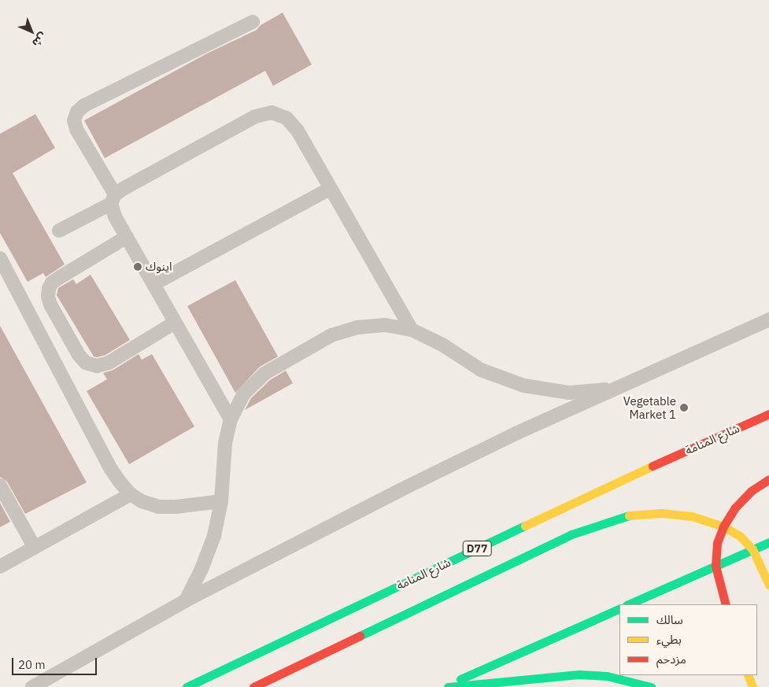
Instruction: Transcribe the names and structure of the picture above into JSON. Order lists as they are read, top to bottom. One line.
{"streets":{"main road":["شارع المنامة","D77"]},"places":["اينوك","Vegetable Market 1"],"legend":["سالك","بطيء","مزدحم"],"scale_bar":"20 m","north":"bottom right"}
